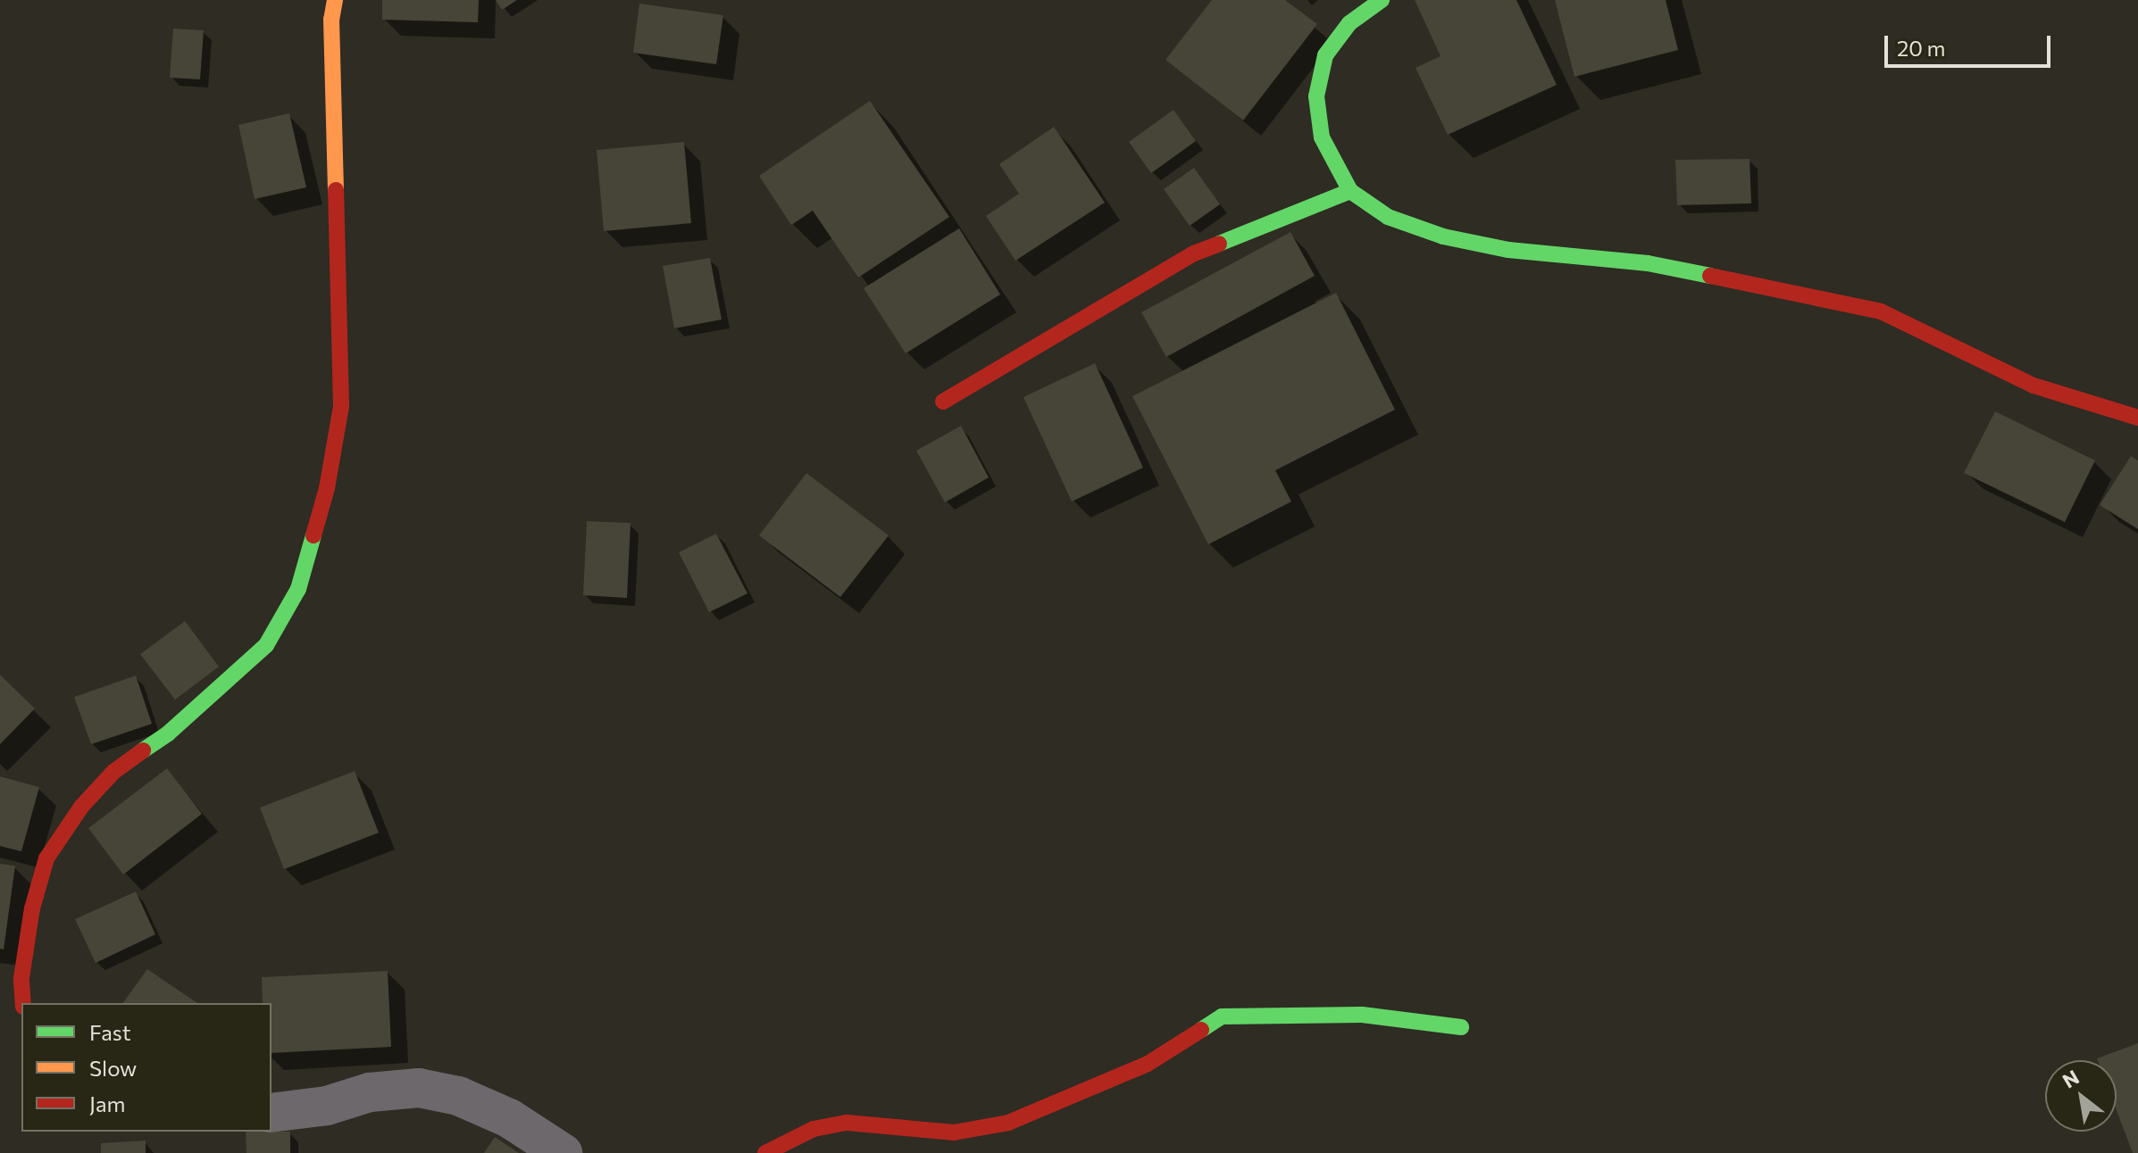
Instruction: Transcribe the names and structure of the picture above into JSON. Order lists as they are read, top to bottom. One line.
{"legend":["Fast","Slow","Jam"],"scale_bar":"20 m","north":"top left"}
